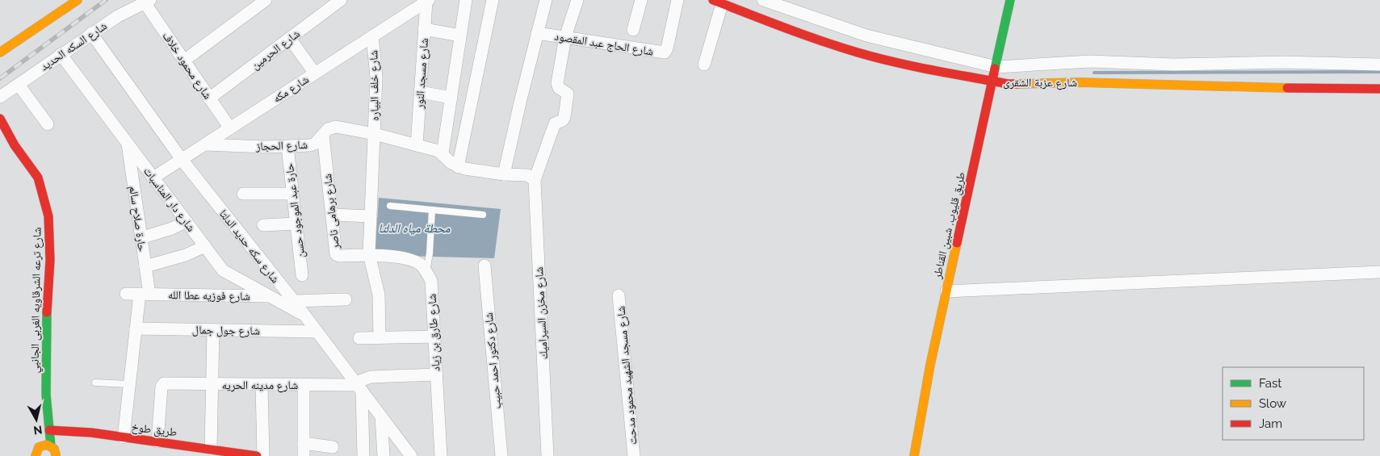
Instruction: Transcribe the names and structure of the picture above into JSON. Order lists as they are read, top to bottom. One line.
{"streets":{"street":["شارع الحاج عبد المقصود","شارع السكه الحديد","شارع الحرمين","شارع محمود خلاف","شارع مسجد النور","شارع عزبة الشقرى","شارع خلف البياره","شارع مكه","شارع الحجاز","شارع دار المناسبات","حارة عبد الموجود حسن","شارع برهامى ناصر","حارة صلاح سالم","طريق قليوب, شبين القناطر","شارع سكه حديد الدلتا","شارع فوزيه عطا الله","شارع ترعه الشرقاويه الغربى الجانبي","شارع مخزن السيراميك","شارع جول جمال","شارع طارق بن زياد","شارع دكتور احمد حبيب","شارع مسجد الشهيد محمود مدحت","شارع مدينه الحريه","طريق طوخ"]},"crossings":[["شارع السكه الحديد","شارع محمود خلاف"],["شارع السكه الحديد","شارع دار المناسبات"],["شارع السكه الحديد","شارع سكه حديد الدلتا"],["شارع الحرمين","شارع محمود خلاف"],["شارع محمود خلاف","شارع مكه"],["شارع مسجد النور","شارع مكه"],["شارع مسجد النور","شارع الحجاز"],["شارع عزبة الشقرى","طريق قليوب, شبين القناطر"],["شارع خلف البياره","شارع مكه"],["شارع خلف البياره","شارع الحجاز"],["شارع خلف البياره","شارع برهامى ناصر"],["شارع مكه","شارع الحجاز"],["شارع مكه","شارع دار المناسبات"],["شارع مكه","شارع سكه حديد الدلتا"],["شارع الحجاز","حارة عبد الموجود حسن"],["شارع الحجاز","شارع برهامى ناصر"],["شارع دار المناسبات","حارة صلاح سالم"],["شارع دار المناسبات","شارع سكه حديد الدلتا"],["شارع دار المناسبات","شارع فوزيه عطا الله"],["حارة صلاح سالم","شارع فوزيه عطا الله"],["حارة صلاح سالم","شارع جول جمال"],["حارة صلاح سالم","طريق طوخ"],["شارع سكه حديد الدلتا","شارع جول جمال"],["شارع سكه حديد الدلتا","شارع مدينه الحريه"],["شارع ترعه الشرقاويه الغربى الجانبي","طريق طوخ"],["شارع طارق بن زياد","شارع مدينه الحريه"],["شارع مدينه الحريه","طريق طوخ"]],"water":["محطة مياه الدلتا"],"legend":["Fast","Slow","Jam"],"north":"bottom"}
